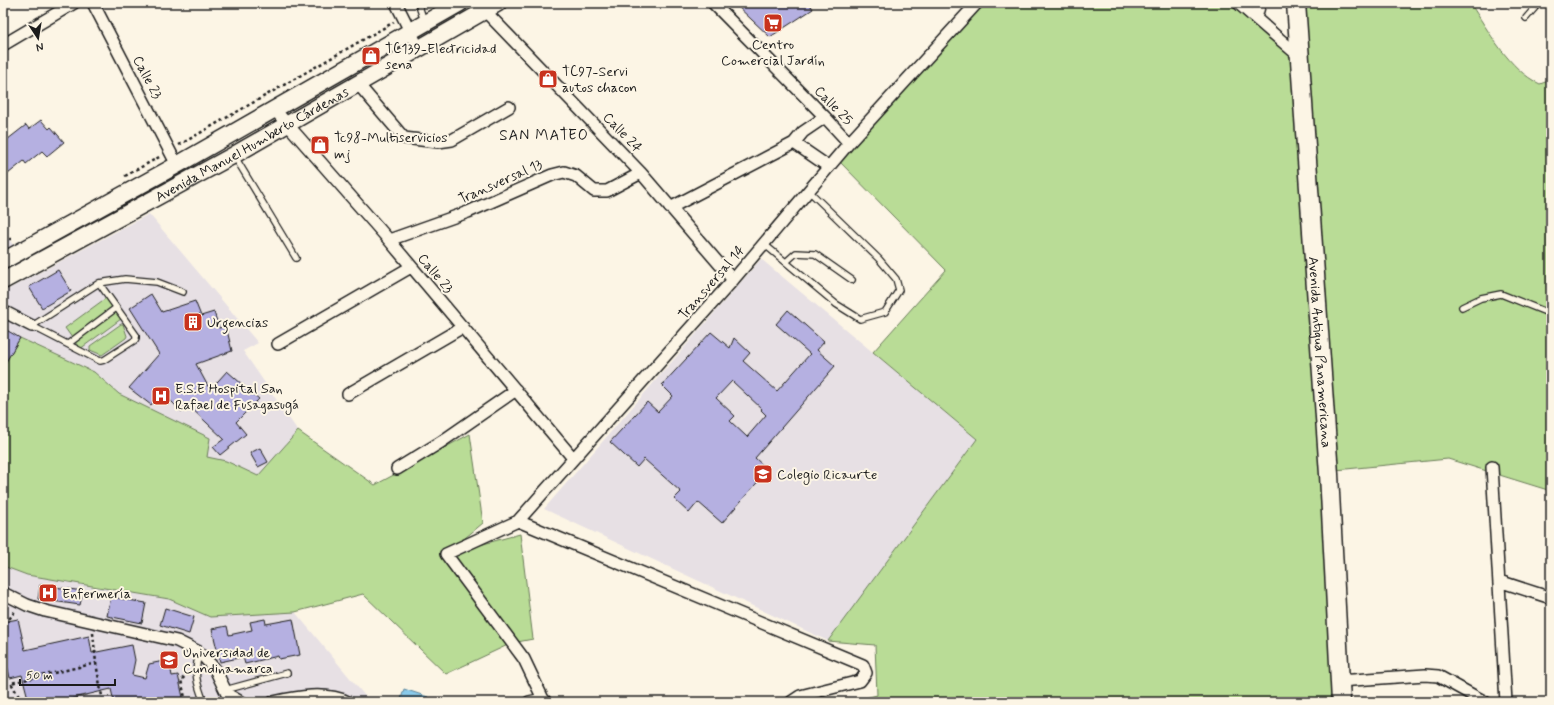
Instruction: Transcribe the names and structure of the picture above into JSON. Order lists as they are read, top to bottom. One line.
{"streets":{"main road":["Avenida Manuel Humberto Cárdenas","Avenida Antigua Panamericana"],"street":["Calle 23","Calle 25","Calle 24","Transversal 13","Transversal 14"]},"crossings":[["Calle 23","Avenida Manuel Humberto Cárdenas"],["Calle 23","Transversal 13"],["Calle 23","Transversal 14"],["Calle 25","Transversal 14"],["Calle 24","Avenida Manuel Humberto Cárdenas"],["Calle 24","Transversal 13"],["Calle 24","Transversal 14"]],"districts":["SAN MATEO"],"places":{"supermarket":["Centro Comercial Jardín"],"shop":["TC139-Electricidad sena","TC97-Servi autos chacon","Tc98-Multiservicios mj"],"building":["Urgencias"],"hospital":["E.S.E Hospital San Rafael de Fusagasugá","Enfermería"],"school or university":["Colegio Ricaurte","Universidad de Cundinamarca"]},"scale_bar":"50 m","north":"bottom"}
